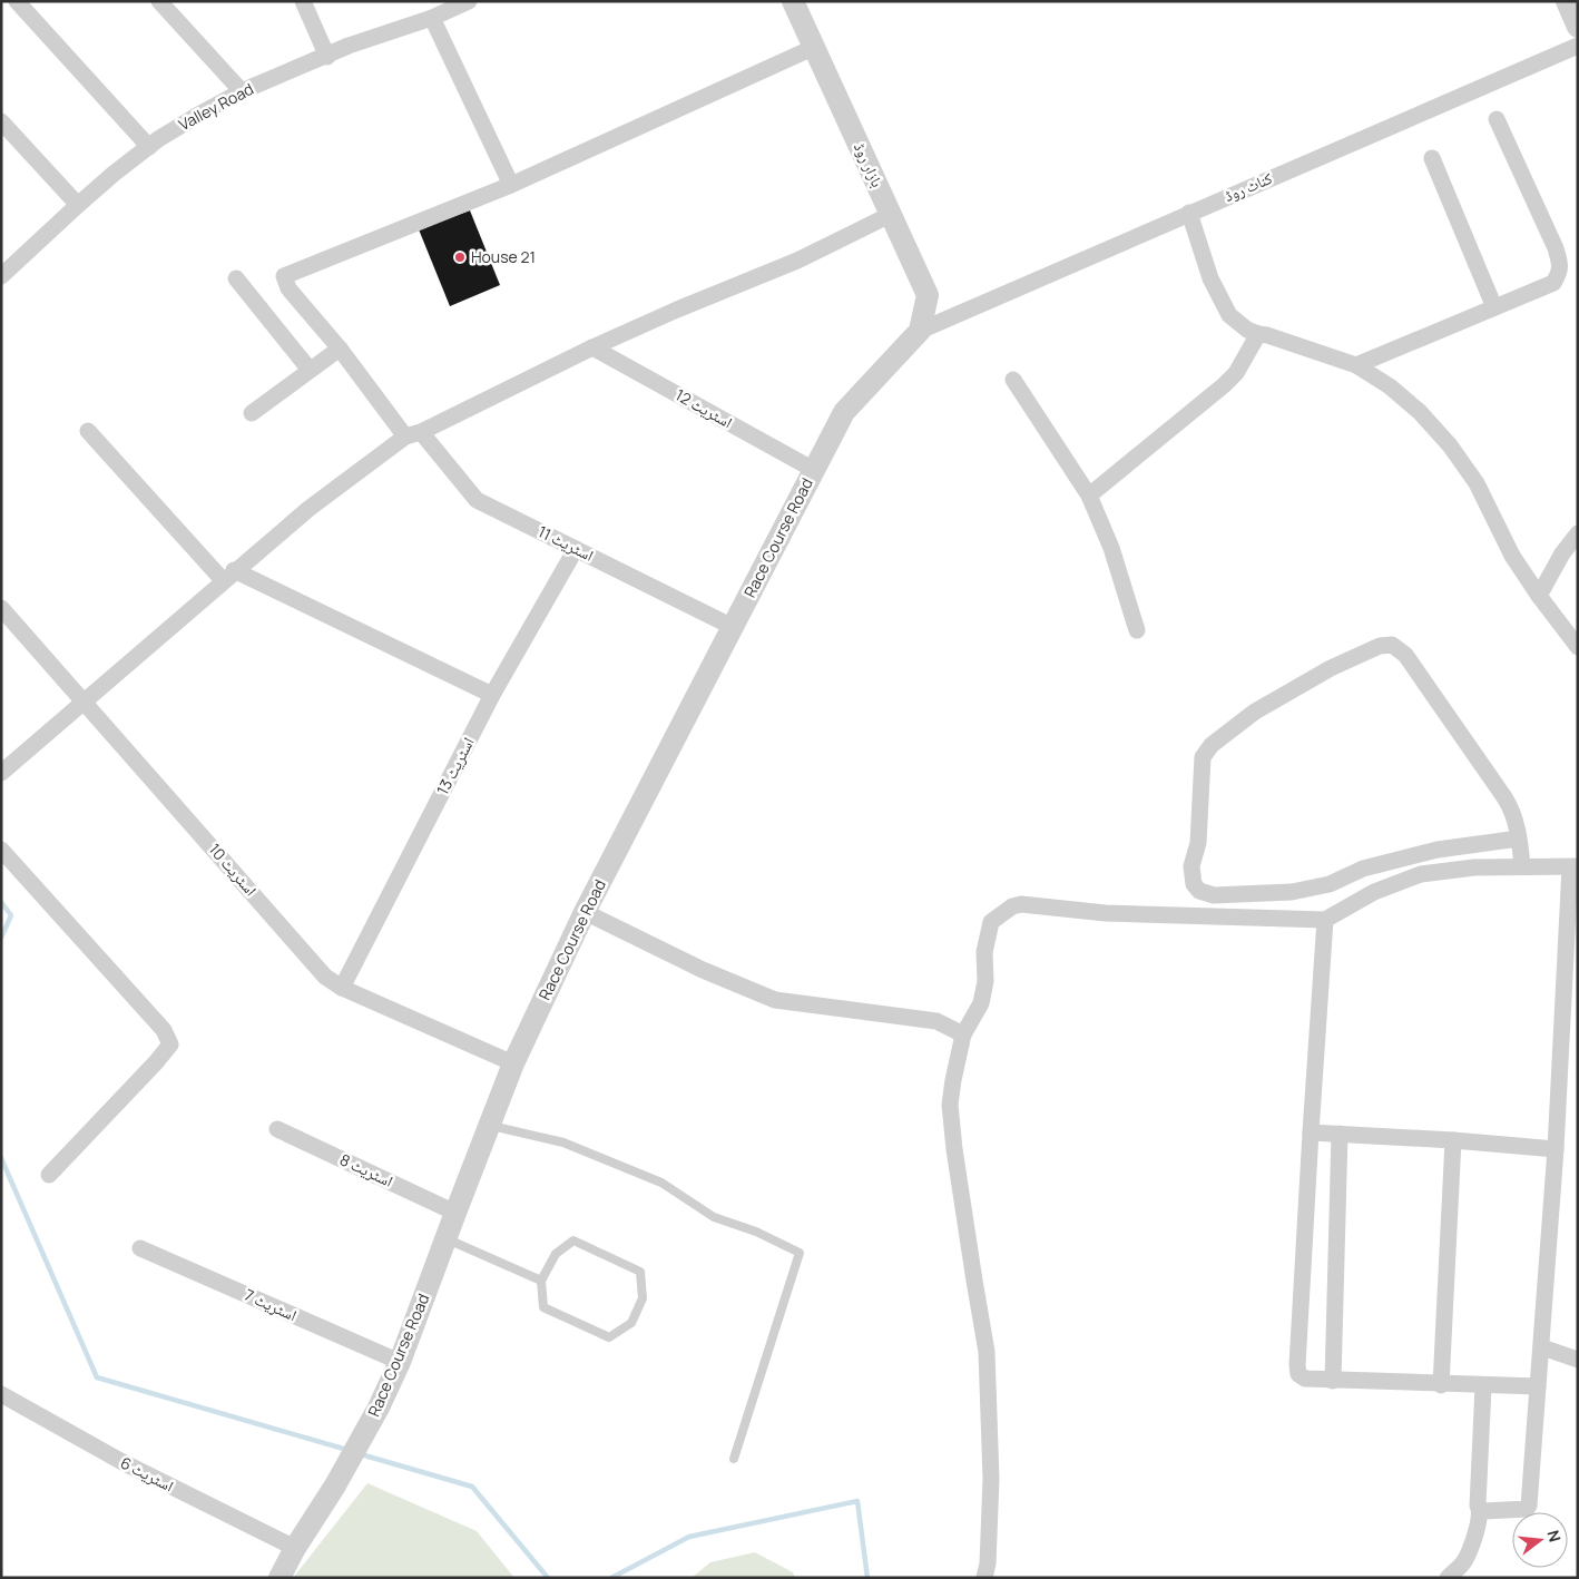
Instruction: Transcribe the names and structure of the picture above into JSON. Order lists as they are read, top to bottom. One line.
{"streets":{"street":["Valley Road","بازار روڈ","کناٹ روڈ","اسٹریٹ 12","Race Course Road","اسٹریٹ 11","اسٹریٹ 13","اسٹریٹ 10","اسٹریٹ 8","اسٹریٹ 7","اسٹریٹ 6"]},"crossings":[["بازار روڈ","کناٹ روڈ"],["بازار روڈ","Race Course Road"],["کناٹ روڈ","Race Course Road"],["اسٹریٹ 12","Race Course Road"],["Race Course Road","اسٹریٹ 11"],["Race Course Road","اسٹریٹ 10"],["Race Course Road","اسٹریٹ 8"],["Race Course Road","اسٹریٹ 7"],["Race Course Road","اسٹریٹ 6"],["اسٹریٹ 11","اسٹریٹ 13"],["اسٹریٹ 13","اسٹریٹ 10"]],"places":["House 21"],"north":"right"}
